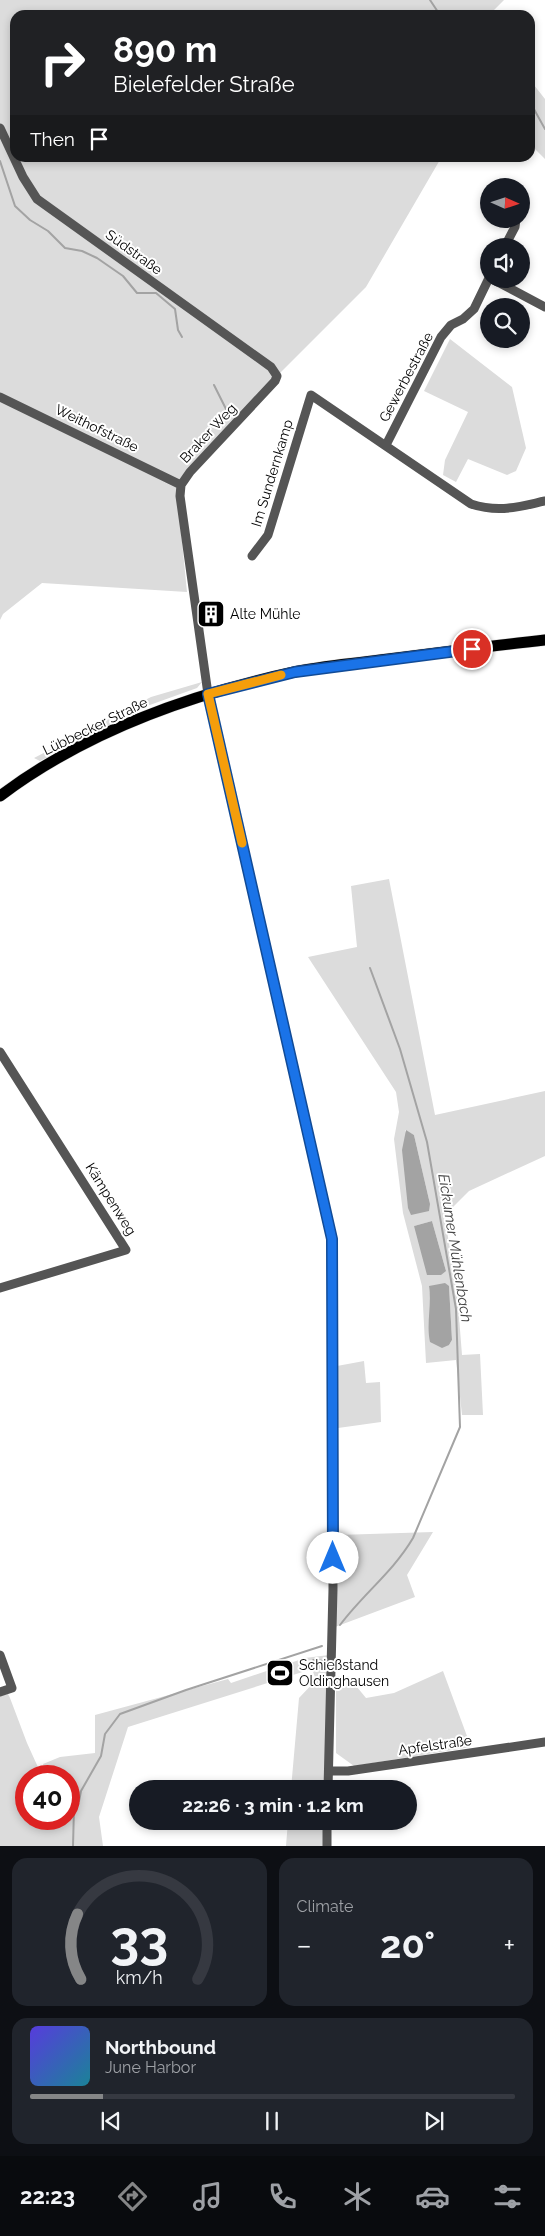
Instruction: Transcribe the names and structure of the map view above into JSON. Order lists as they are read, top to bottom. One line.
{"streets":{"main road":["Lübbecker Straße"],"street":["Südstraße","Gewerbestraße","Weithofstraße","Braker Weg","Im Sundernkamp","Kämpenweg","Apfelstraße"]},"crossings":[["Südstraße","Braker Weg"],["Gewerbestraße","Im Sundernkamp"],["Weithofstraße","Braker Weg"],["Braker Weg","Lübbecker Straße"],["Braker Weg","Apfelstraße"]],"water":["Eickumer Mühlenbach"],"places":{"building":["Alte Mühle"],"sports":["Schießstand Oldinghausen"]},"north":"right","page":{"turn":["890 m","Bielefelder Straße"],"then":"Then","limit":"40","trip":"22:26 · 3 min · 1.2 km","tile":"Climate","heat":["−","20°","+"],"song":["Northbound","June Harbor"],"tabs":"22:23","gauge":["33","km/h"]}}
